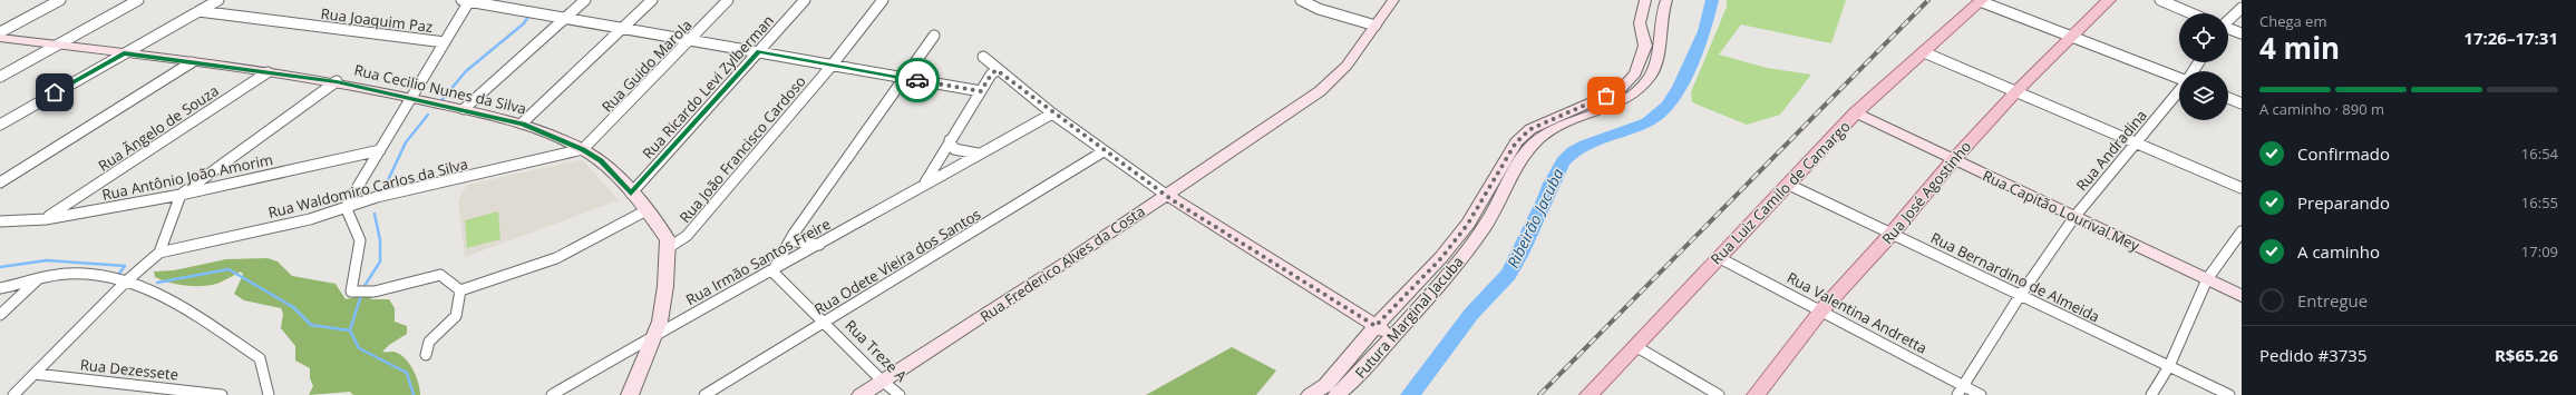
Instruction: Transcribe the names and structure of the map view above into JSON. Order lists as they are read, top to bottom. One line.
{"streets":{"main road":["Rua Luiz Camilo de Camargo","Rua José Agostinho"],"street":["Rua Joaquim Paz","Rua Guido Marola","Rua Ricardo Levi Zylberman","Rua Cecilio Nunes da Silva","Rua Ãngelo de Souza","Rua João Francisco Cardoso","Rua Andradina","Rua Antônio João Amorim","Rua Waldomiro Carlos da Silva","Rua Capitão Lourival Mey","Rua Irmão Santos Freire","Rua Odete Vieira dos Santos","Rua Frederico Alves da Costa","Rua Bernardino de Almeida","Rua Valentina Andretta","Futura Marginal Jacuba","Rua Treze A","Rua Dezessete"]},"crossings":[["Rua Guido Marola","Rua Cecilio Nunes da Silva"],["Rua Guido Marola","Rua Waldomiro Carlos da Silva"],["Rua Ricardo Levi Zylberman","Rua Cecilio Nunes da Silva"],["Rua Cecilio Nunes da Silva","Rua Ãngelo de Souza"],["Rua Cecilio Nunes da Silva","Rua João Francisco Cardoso"],["Rua Cecilio Nunes da Silva","Rua Waldomiro Carlos da Silva"],["Rua Cecilio Nunes da Silva","Rua Irmão Santos Freire"],["Rua Ãngelo de Souza","Rua Antônio João Amorim"],["Rua Andradina","Rua Capitão Lourival Mey"],["Rua Andradina","Rua Bernardino de Almeida"],["Rua Andradina","Rua Valentina Andretta"],["Rua Luiz Camilo de Camargo","Rua Capitão Lourival Mey"],["Rua Luiz Camilo de Camargo","Rua Bernardino de Almeida"],["Rua Luiz Camilo de Camargo","Rua Valentina Andretta"],["Rua José Agostinho","Rua Capitão Lourival Mey"],["Rua José Agostinho","Rua Bernardino de Almeida"],["Rua José Agostinho","Rua Valentina Andretta"],["Rua Irmão Santos Freire","Rua Treze A"],["Rua Odete Vieira dos Santos","Rua Treze A"],["Rua Frederico Alves da Costa","Rua Treze A"]],"water":["Ribeirão Jacuba"],"page":{"heading":["4 min","Chega em","17:26–17:31"],"panel":["Pedido #3735","R$65.26"],"bar":"A caminho · 890 m","list":[["Confirmado","16:54"],["Preparando","16:55"],["A caminho","17:09"],"Entregue"]}}
